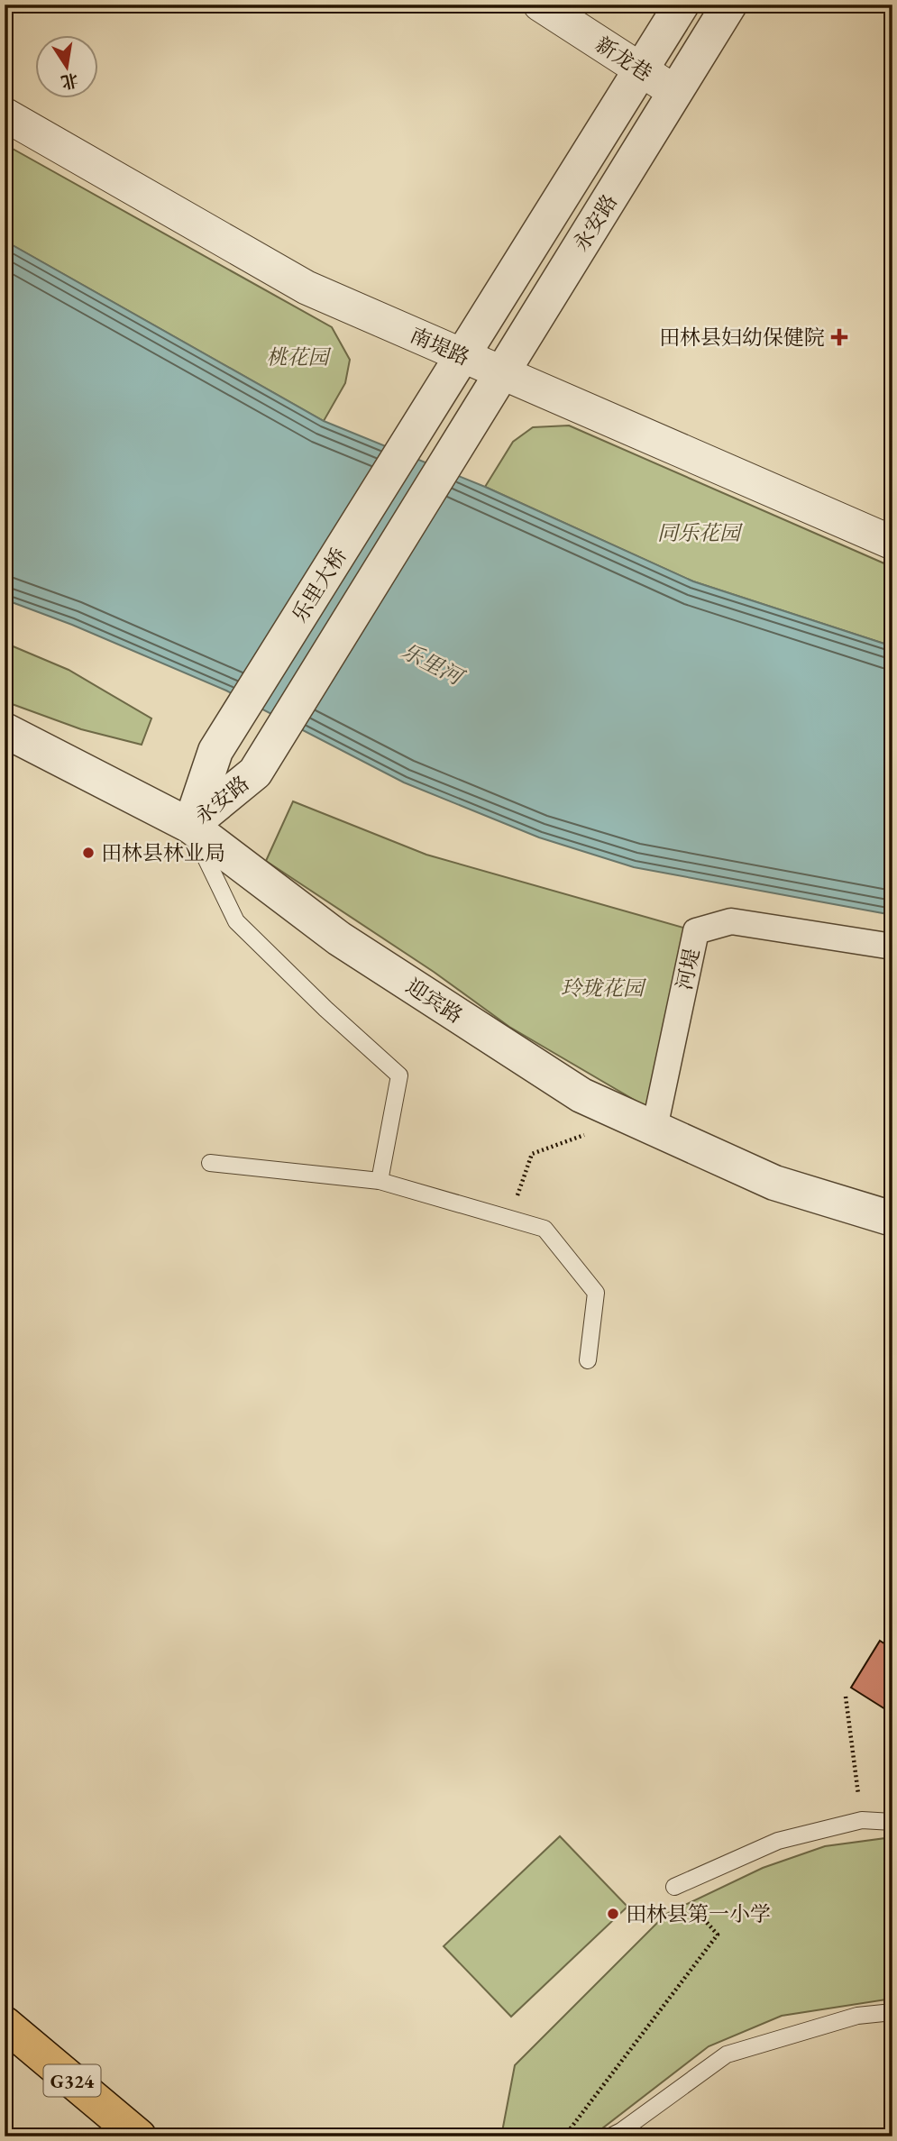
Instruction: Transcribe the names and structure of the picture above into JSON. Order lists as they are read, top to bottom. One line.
{"streets":{"highway":["G324"],"street":["新龙巷","永安路","南堤路","乐里大桥","河堤","迎宾路"]},"crossings":[["新龙巷","永安路"],["永安路","南堤路"],["永安路","乐里大桥"],["永安路","迎宾路"],["河堤","迎宾路"]],"water":["乐里河"],"parks":["桃花园","同乐花园","玲珑花园"],"places":{"health":["田林县妇幼保健院"],"other":["田林县林业局","田林县第一小学"]},"north":"bottom"}
